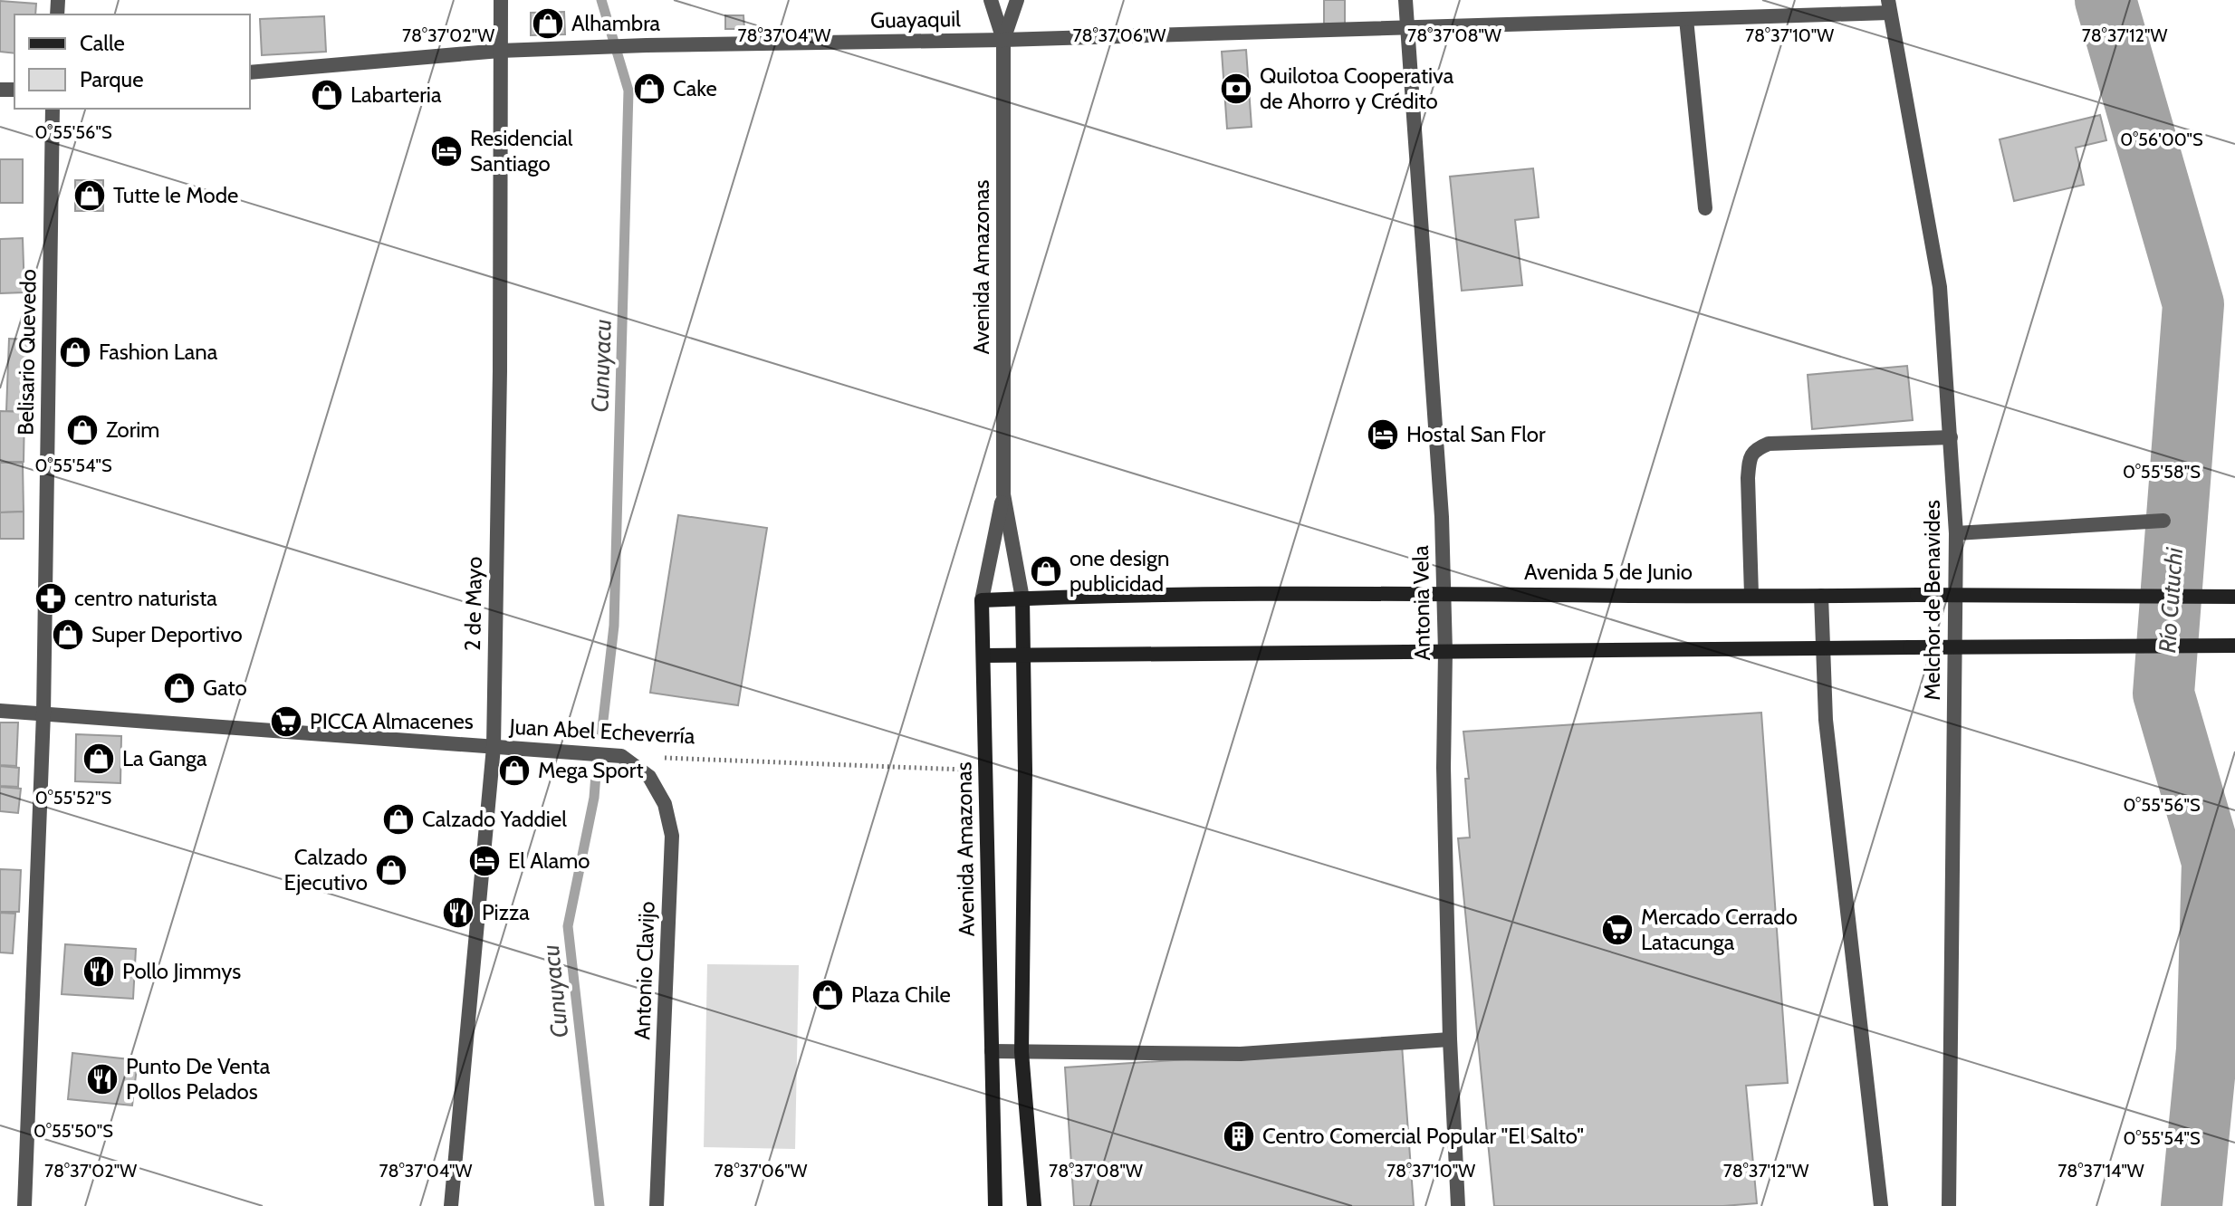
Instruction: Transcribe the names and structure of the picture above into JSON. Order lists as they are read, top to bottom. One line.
{"streets":{"main road":["Avenida Amazonas","Avenida 5 de Junio"],"street":["Guayaquil","Belisario Quevedo","Melchor de Benavides","Antonia Vela","2 de Mayo","Juan Abel Echeverría","Antonio Clavijo"]},"crossings":[["Guayaquil","Avenida Amazonas"],["Guayaquil","Melchor de Benavides"],["Guayaquil","Antonia Vela"],["Guayaquil","2 de Mayo"],["Avenida Amazonas","Avenida 5 de Junio"],["Avenida Amazonas","Juan Abel Echeverría"],["Belisario Quevedo","Juan Abel Echeverría"],["Avenida 5 de Junio","Antonia Vela"],["2 de Mayo","Juan Abel Echeverría"],["Juan Abel Echeverría","Antonio Clavijo"]],"water":["Cunuyacu","Río Cutuchi"],"places":{"shop":["Alhambra","Cake","Labarteria","Tutte le Mode","Fashion Lana","Zorim","one design publicidad","Super Deportivo","Gato","La Ganga","Mega Sport","Calzado Yaddiel","Calzado Ejecutivo","Plaza Chile"],"bank":["Quilotoa Cooperativa de Ahorro y Crédito"],"hotel":["Residencial Santiago","Hostal San Flor","El Alamo"],"pharmacy":["centro naturista"],"supermarket":["PICCA Almacenes","Mercado Cerrado Latacunga"],"restaurant":["Pizza","Pollo Jimmys","Punto De Venta Pollos Pelados"],"building":["Centro Comercial Popular \"El Salto\""]},"legend":["Calle","Parque"],"coordinates":["78°37'02\"W","78°37'04\"W","78°37'06\"W","78°37'08\"W","78°37'10\"W","78°37'12\"W","0°55'56\"S","0°56'00\"S","0°55'54\"S","0°55'58\"S","0°55'52\"S","0°55'50\"S","78°37'14\"W"]}
